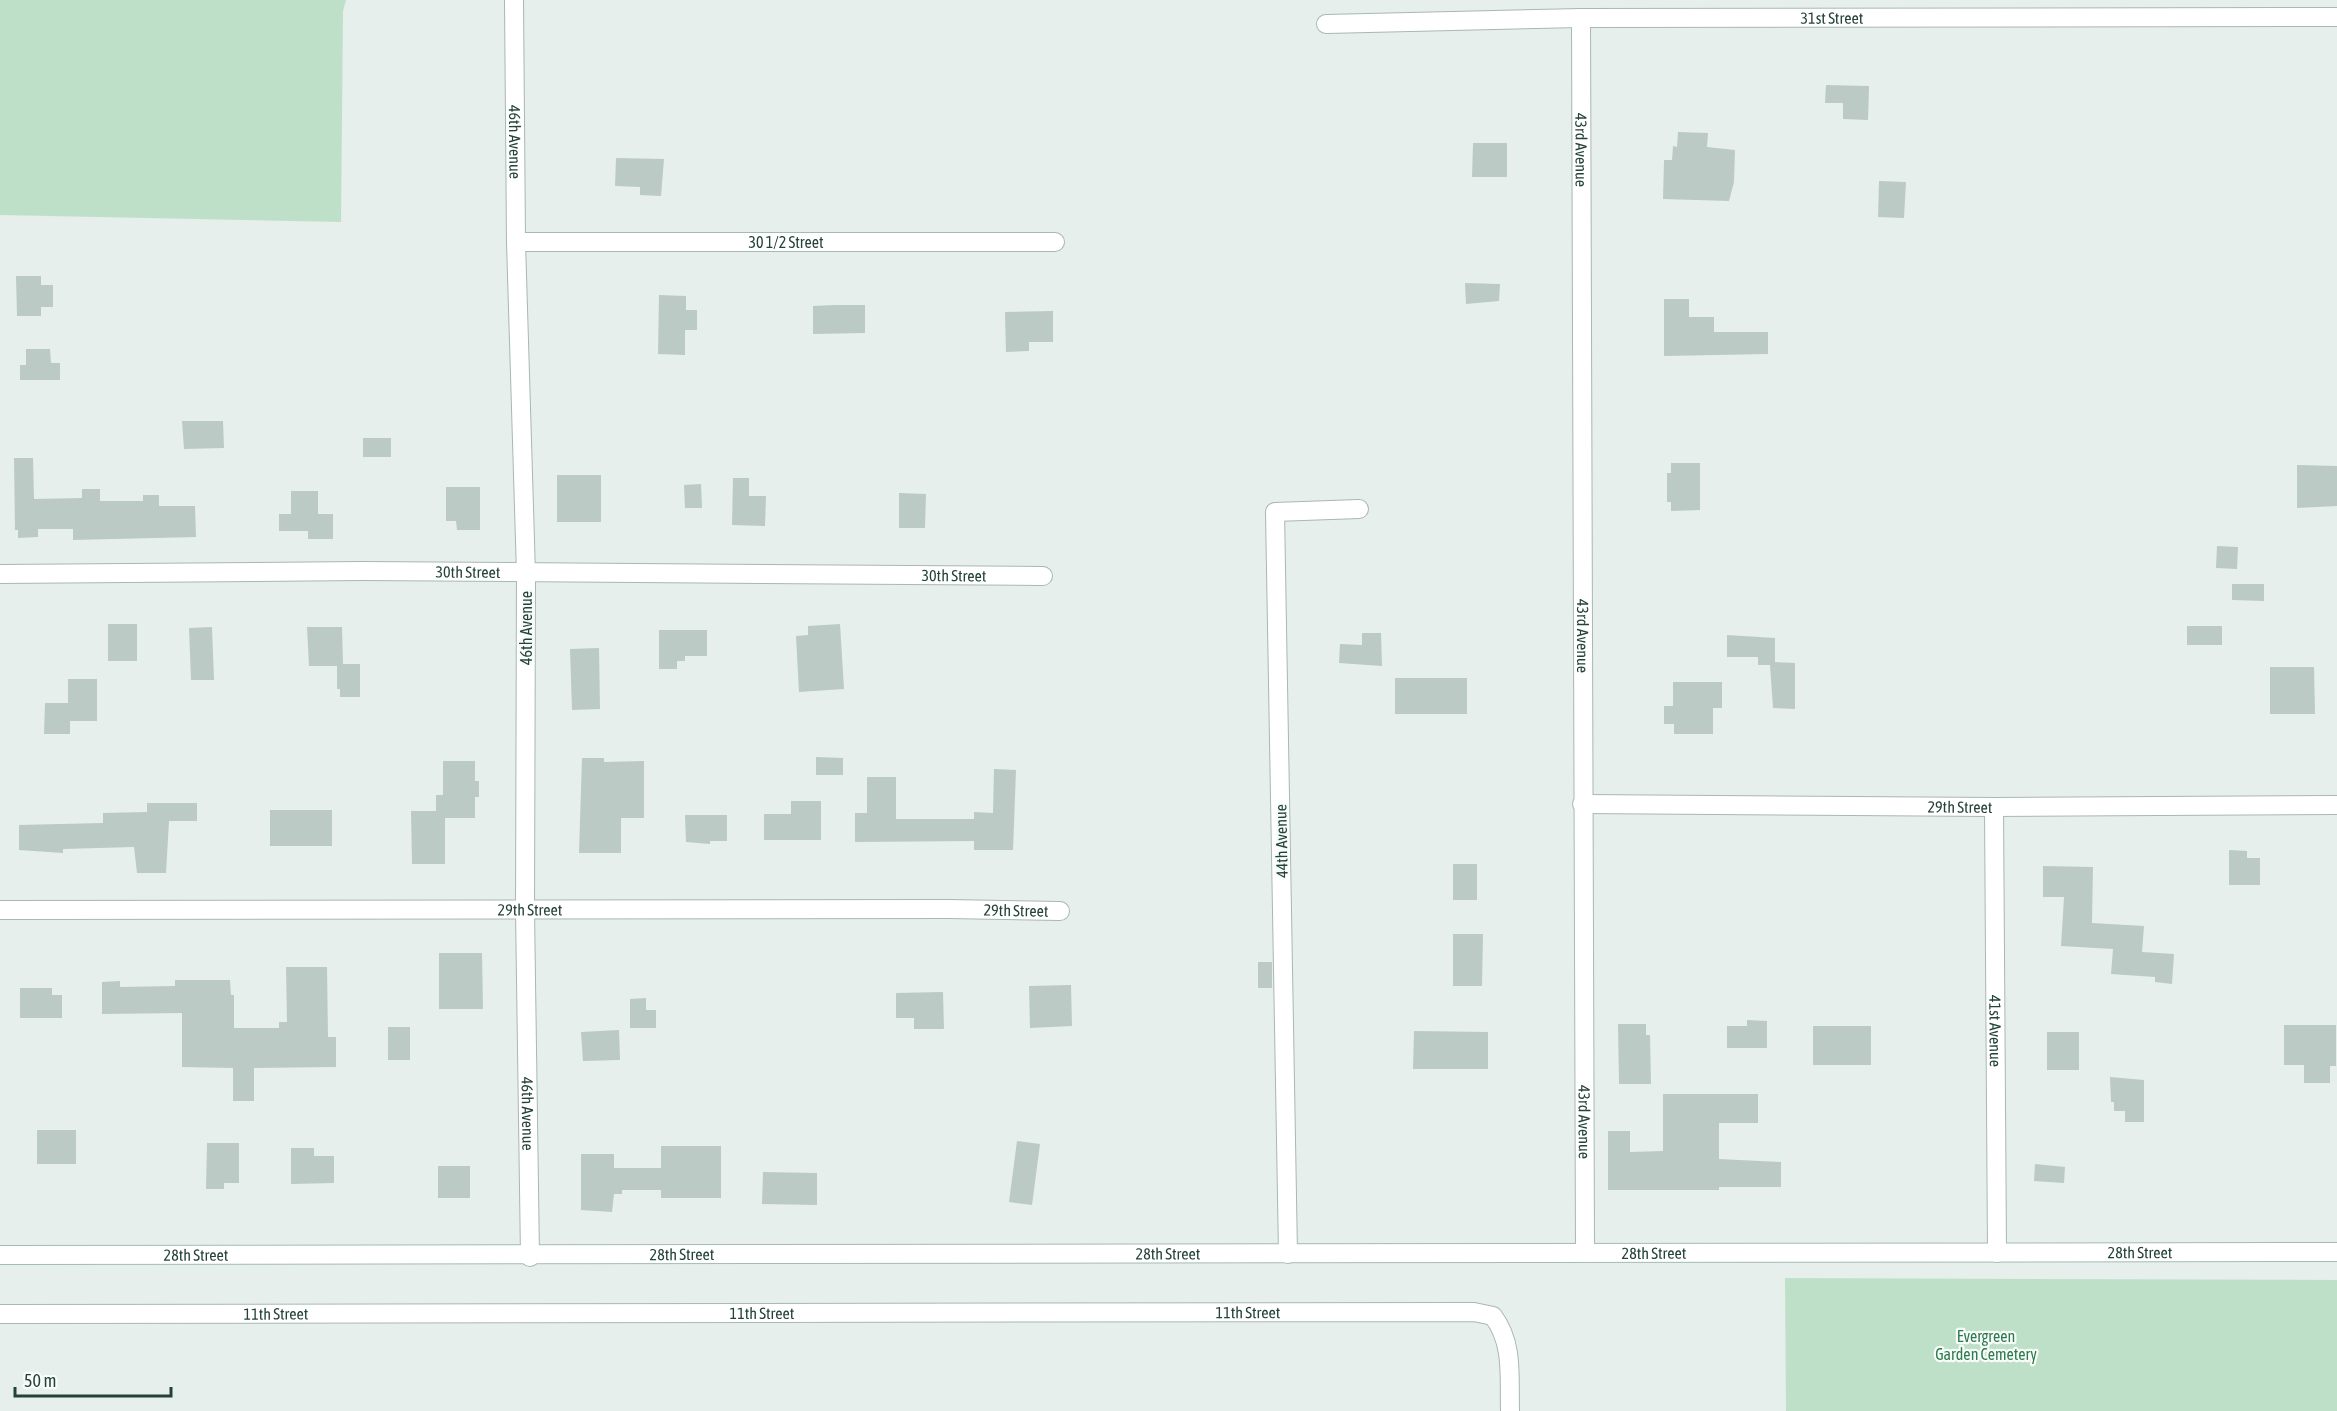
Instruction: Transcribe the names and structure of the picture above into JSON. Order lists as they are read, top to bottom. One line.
{"streets":{"street":["31st Street","46th Avenue","43rd Avenue","30 1/2 Street","30th Street","29th Street","44th Avenue","41st Avenue","28th Street","11th Street"]},"crossings":[["31st Street","43rd Avenue"],["46th Avenue","30 1/2 Street"],["46th Avenue","30th Street"],["46th Avenue","29th Street"],["46th Avenue","28th Street"],["43rd Avenue","29th Street"],["43rd Avenue","28th Street"],["29th Street","41st Avenue"],["44th Avenue","28th Street"],["41st Avenue","28th Street"]],"parks":["Evergreen Garden Cemetery"],"scale_bar":"50 m"}
